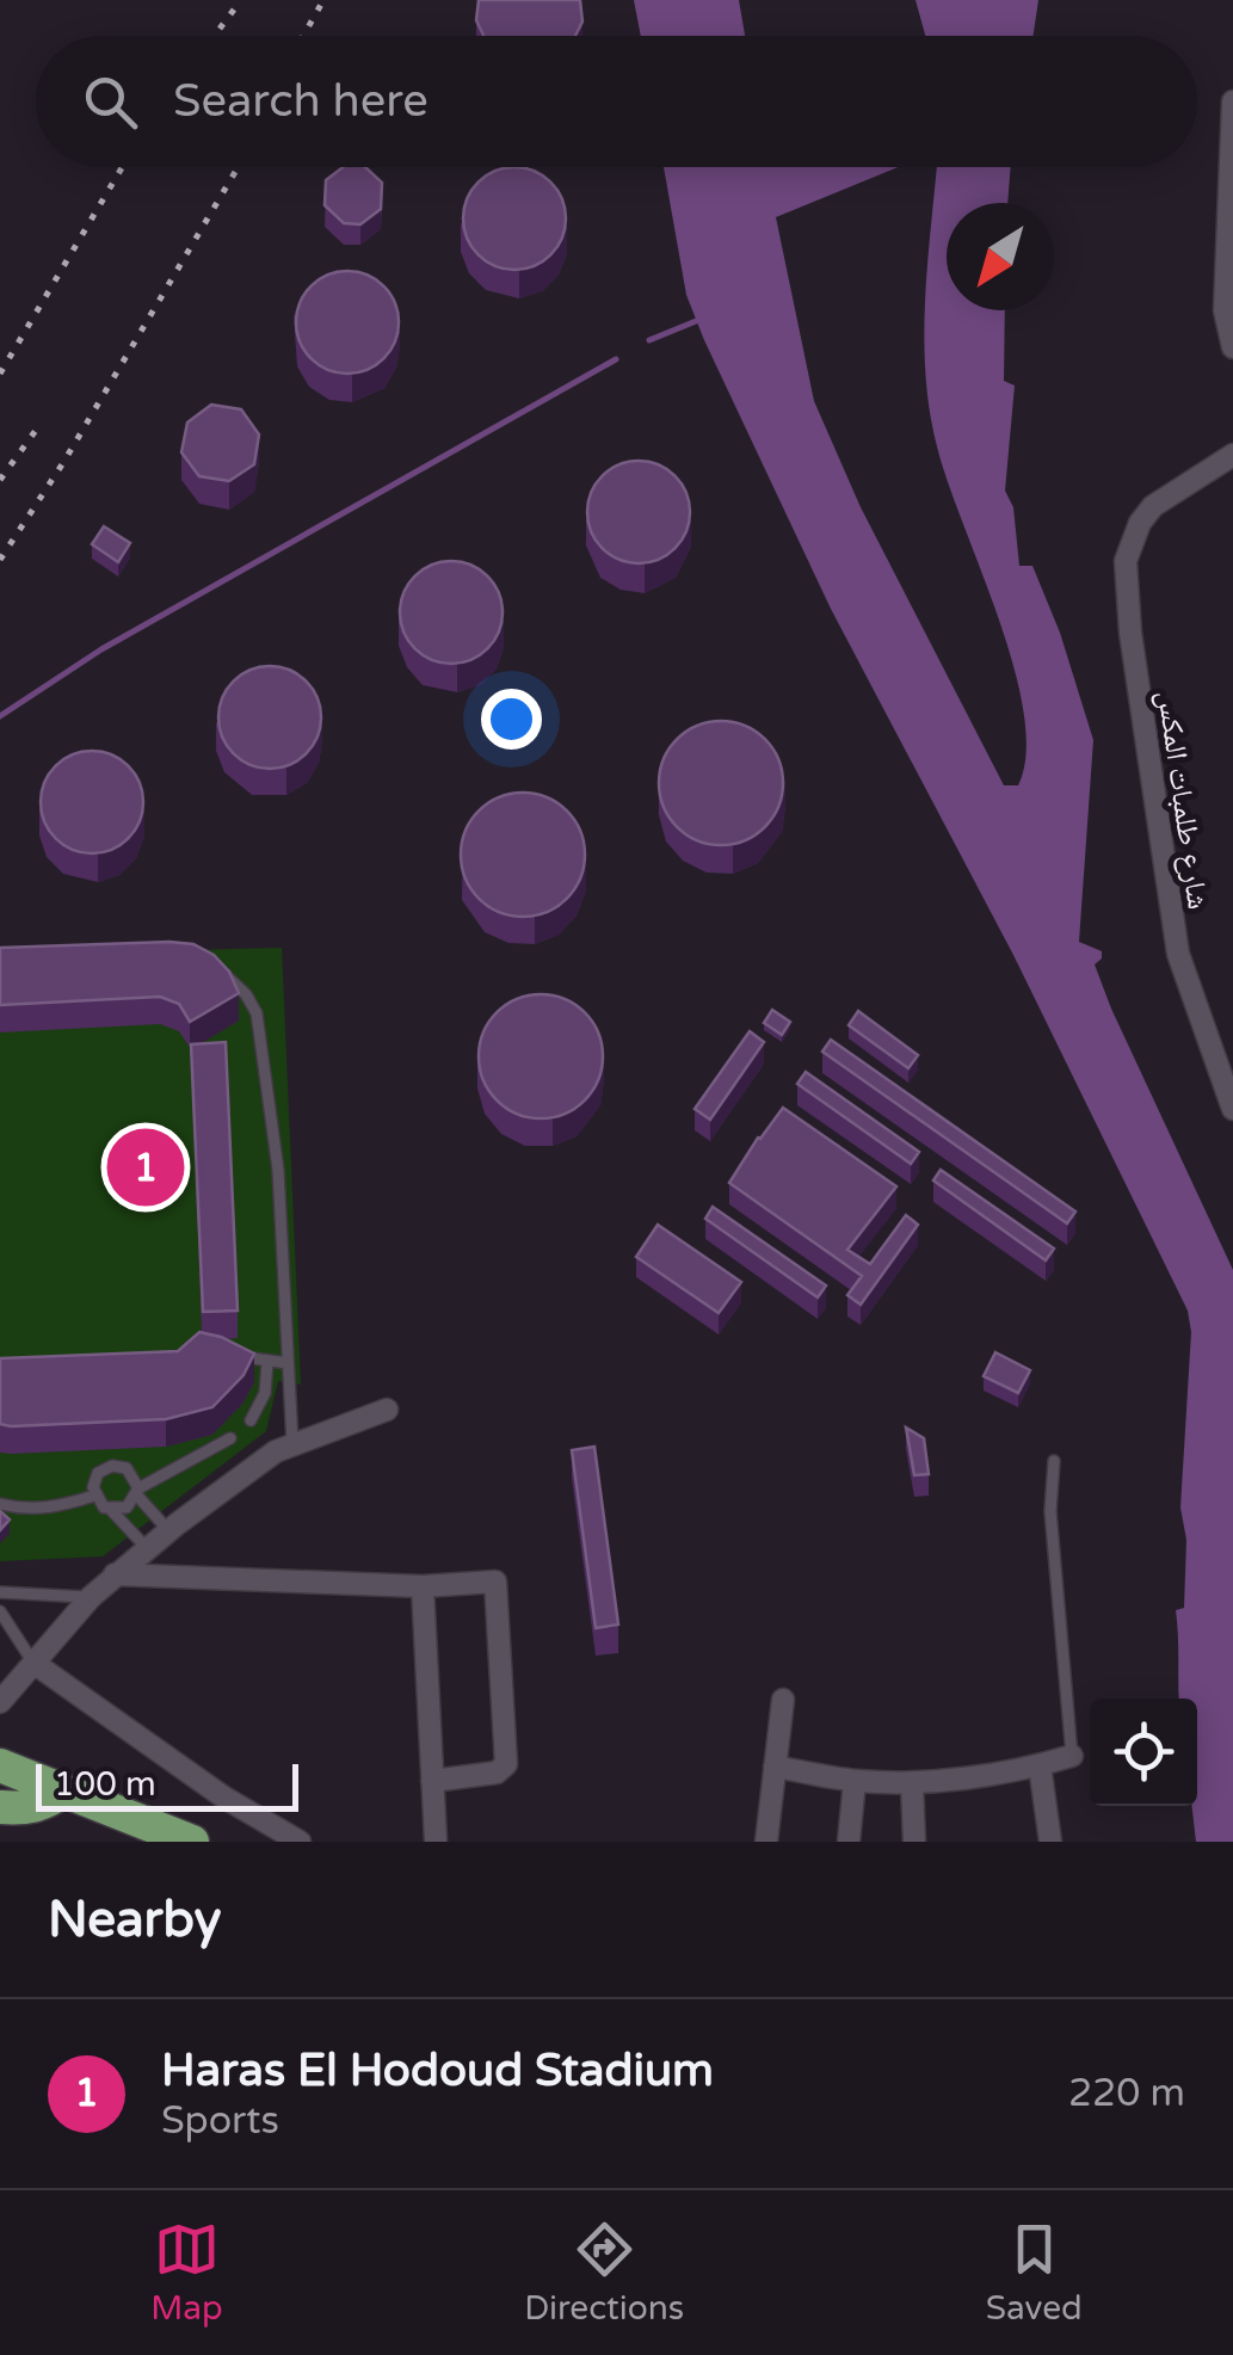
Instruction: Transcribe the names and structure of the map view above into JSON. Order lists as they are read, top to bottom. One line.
{"streets":{"street":["شارع طلمبات المكس"]},"scale_bar":"100 m","north":"bottom left","page":{"search":"Search here","pins":"1","scale":"100 m","heading":"Nearby","list":[{"mark":"1","name":"Haras El Hodoud Stadium","note":"Sports","value":"220 m"}],"nav":["Map","Directions","Saved"]}}
